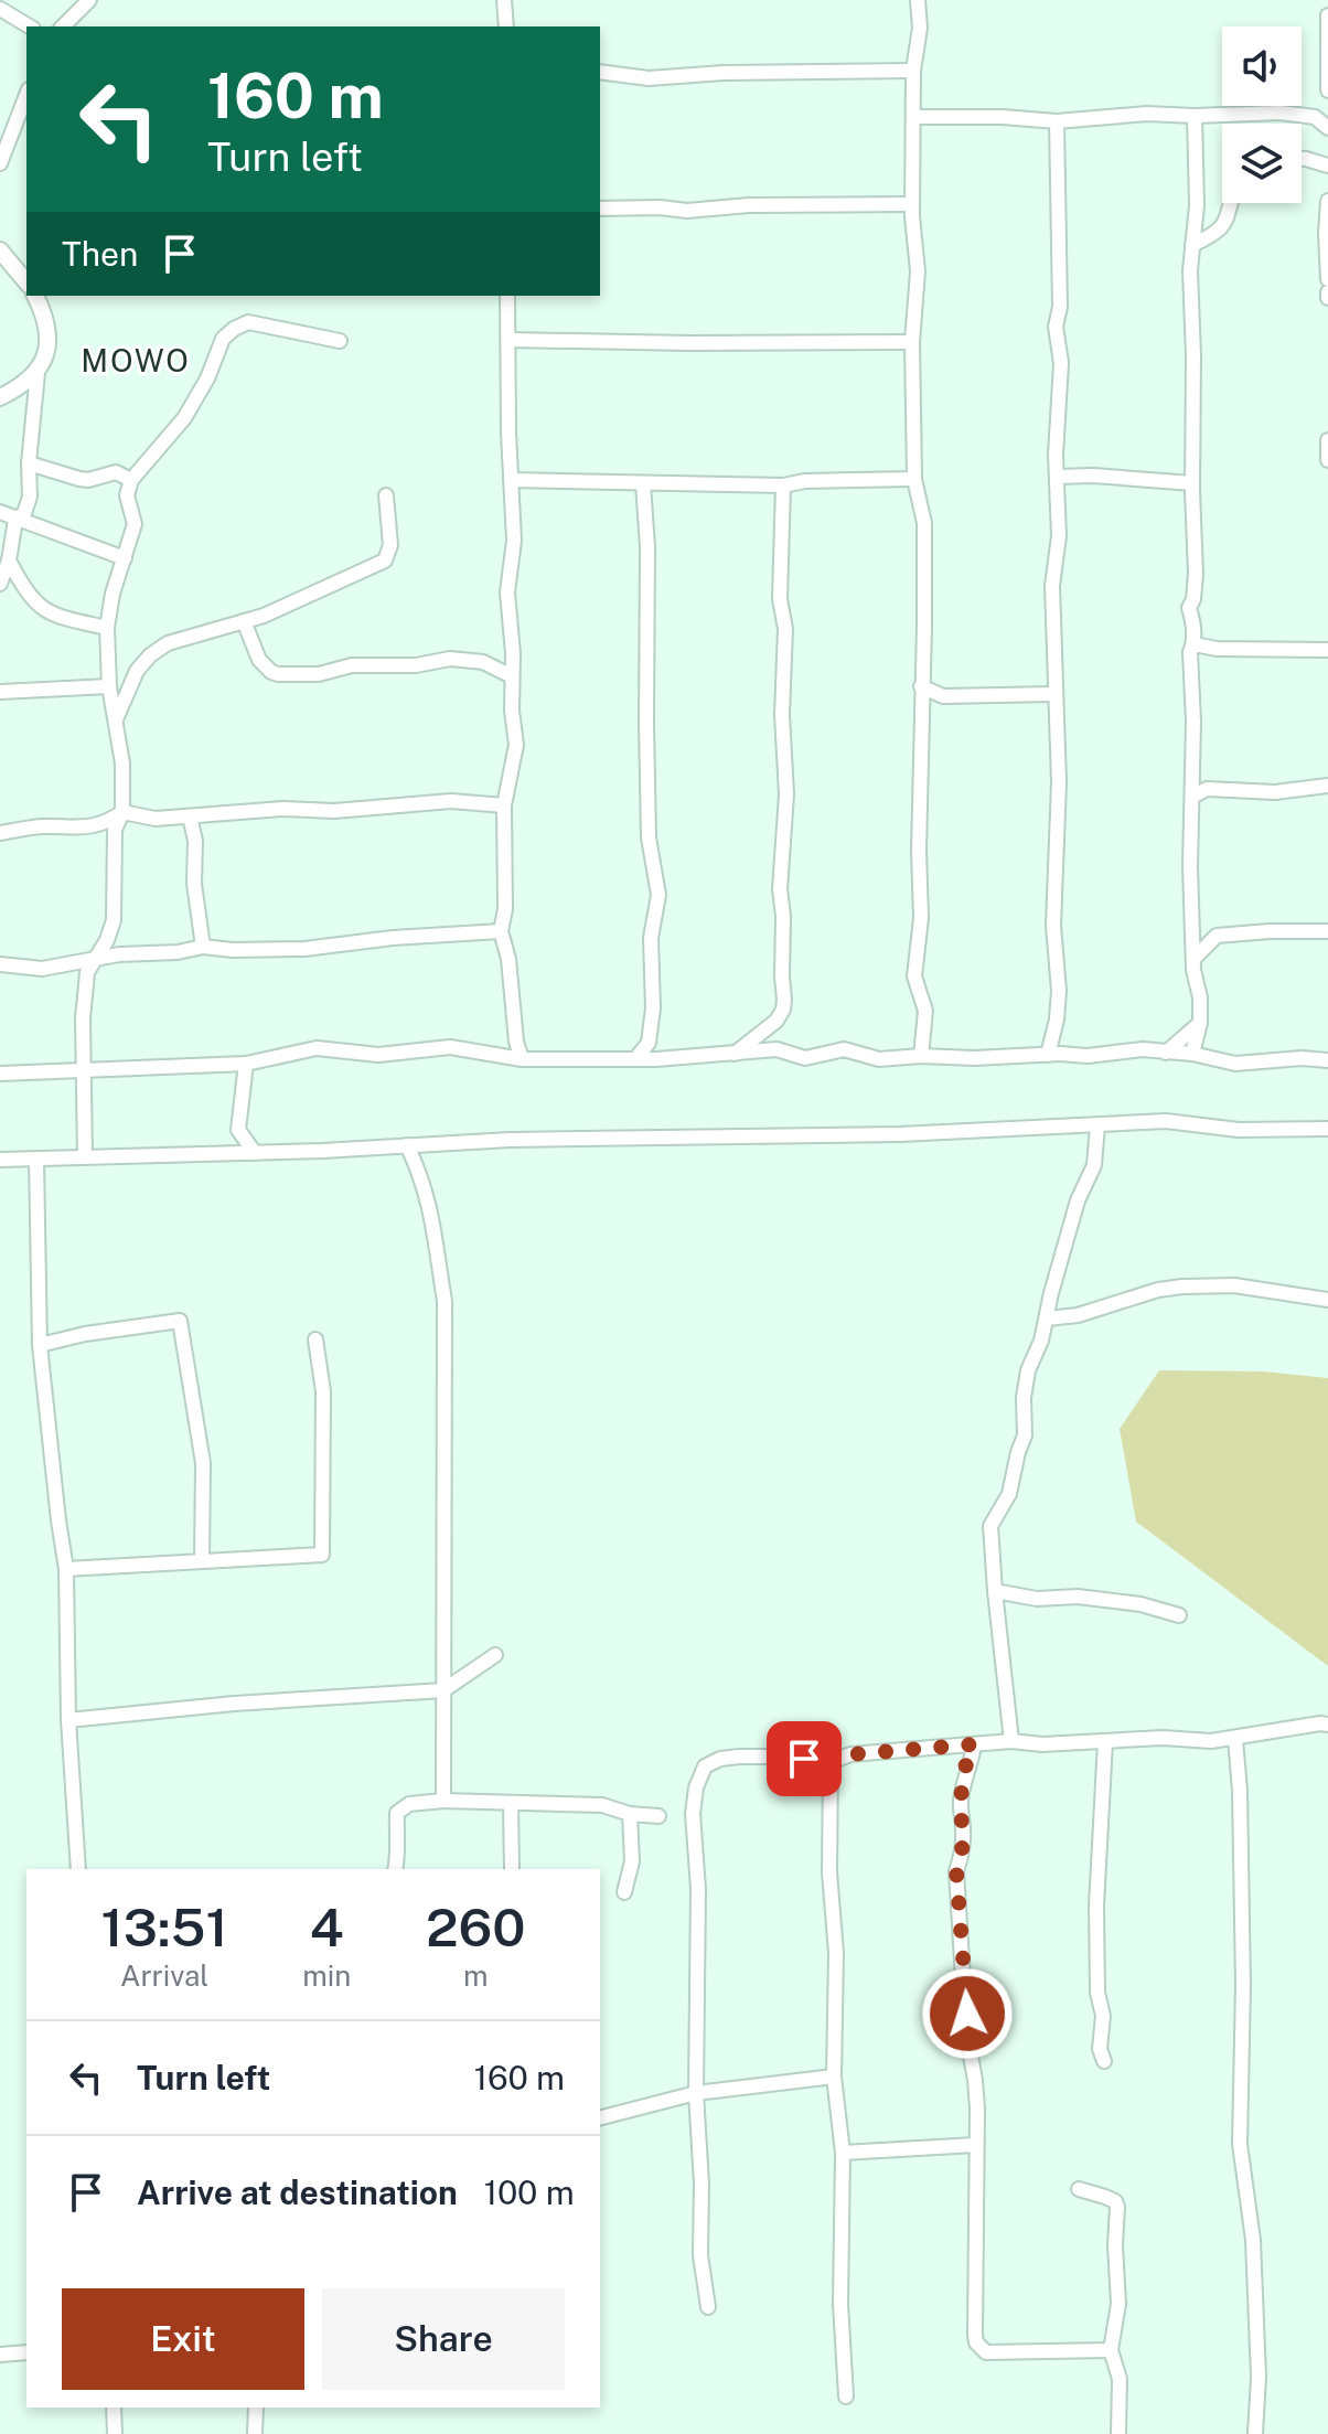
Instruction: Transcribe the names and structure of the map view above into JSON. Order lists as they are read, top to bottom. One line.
{"districts":["MOWO"],"page":{"turn":["160 m","Turn left"],"then":"Then","eta":["13:51","Arrival","4","min","260","m"],"list":[{"name":"Turn left","value":"160 m"},{"name":"Arrive at destination","value":"100 m"}],"buttons":["Exit","Share"]}}
